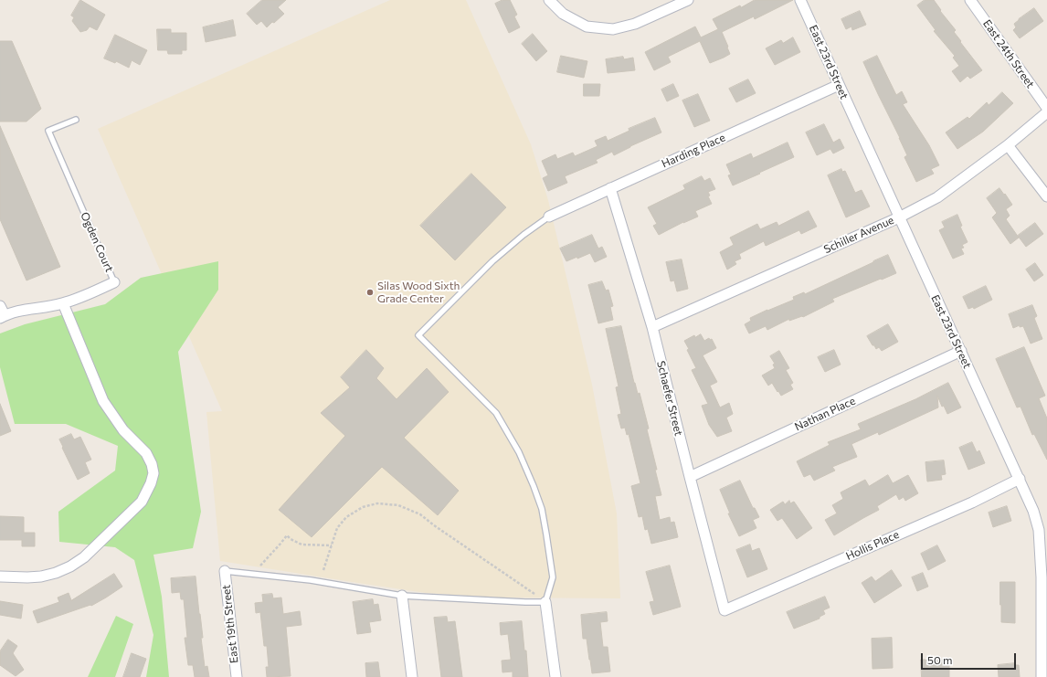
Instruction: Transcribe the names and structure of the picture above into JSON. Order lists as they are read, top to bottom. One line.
{"streets":{"street":["East 24th Street","East 23rd Street","Harding Place","Schiller Avenue","Ogden Court","Schaefer Street","Nathan Place","Hollis Place","East 19th Street"]},"crossings":[["East 23rd Street","Harding Place"],["East 23rd Street","Schiller Avenue"],["East 23rd Street","Nathan Place"],["East 23rd Street","Hollis Place"],["Harding Place","Schaefer Street"],["Schiller Avenue","Schaefer Street"],["Schaefer Street","Nathan Place"],["Schaefer Street","Hollis Place"]],"places":["Silas Wood Sixth Grade Center"],"scale_bar":"50 m"}
